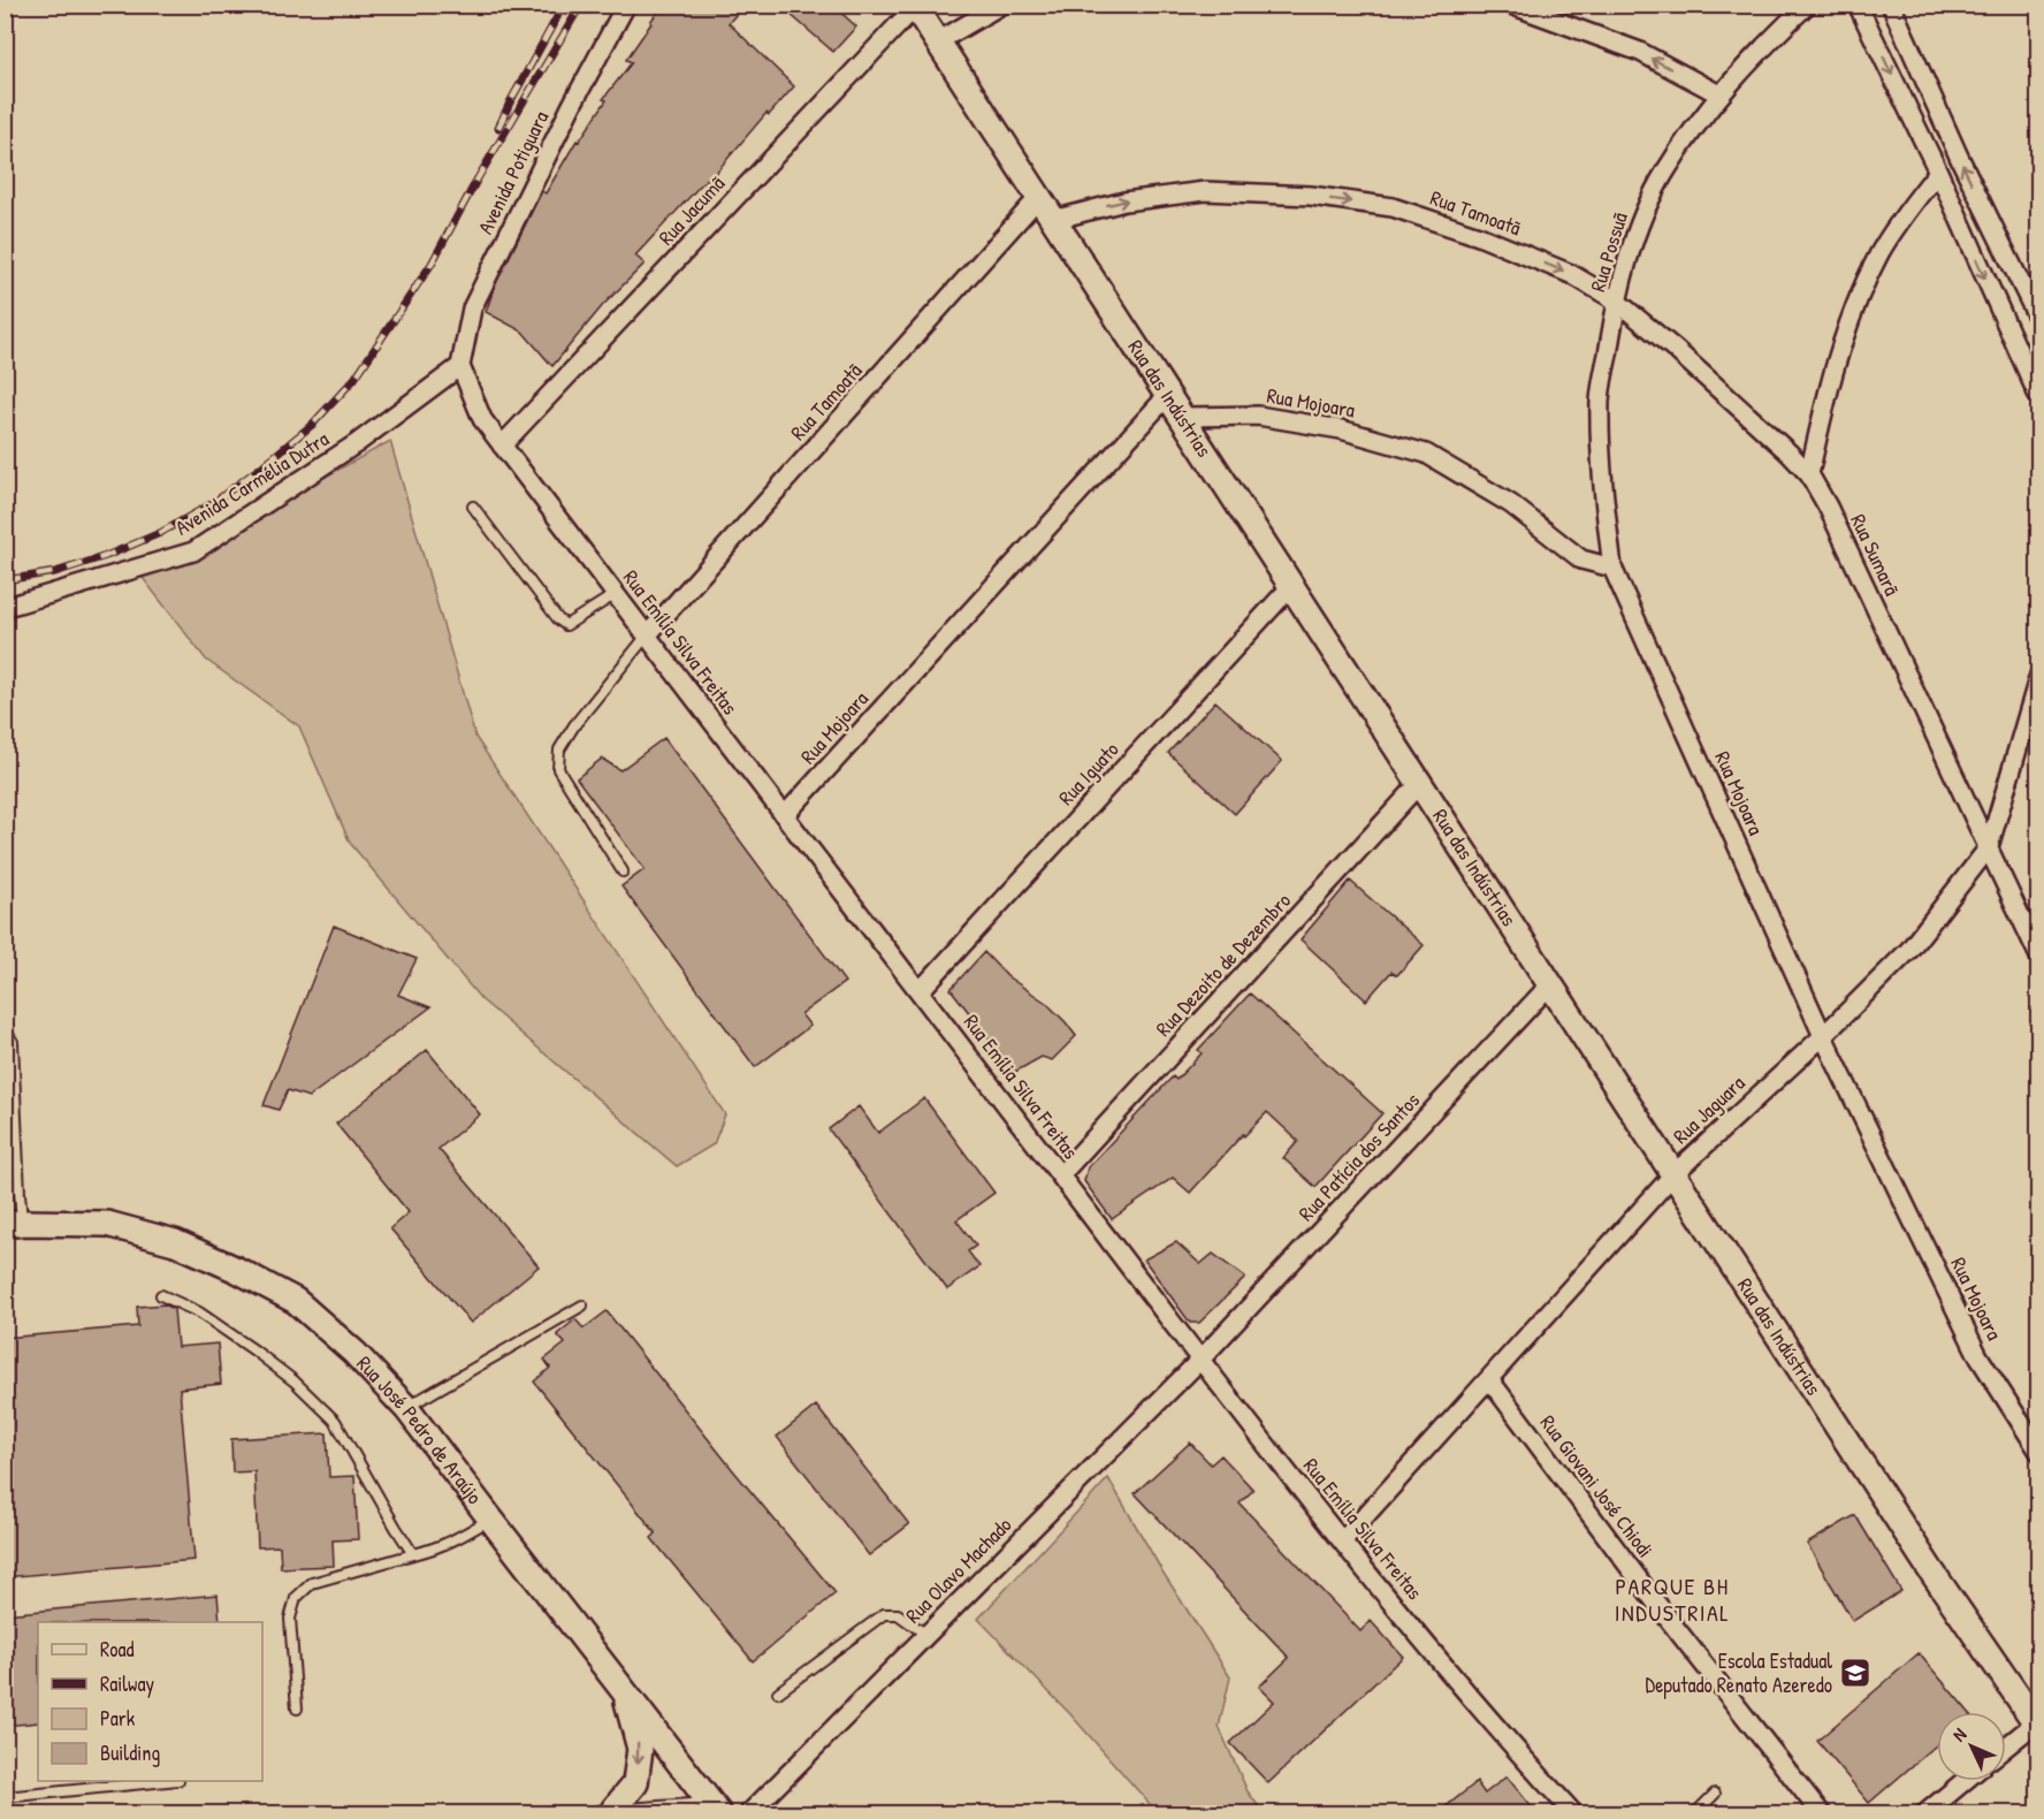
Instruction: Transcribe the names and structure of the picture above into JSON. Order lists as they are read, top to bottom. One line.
{"streets":{"street":["Avenida Potiguara","Rua Jacumã","Rua Tamoatã","Rua Possuã","Rua das Indústrias","Rua Mojoara","Avenida Carmélia Dutra","Rua Sumarã","Rua Emília Silva Freitas","Rua Iguato","Rua Dezoito de Dezembro","Rua Jaguara","Rua Patícia dos Santos","Rua José Pedro de Araújo","Rua Giovani José Chiodi","Rua Olavo Machado"]},"crossings":[["Avenida Potiguara","Avenida Carmélia Dutra"],["Avenida Potiguara","Rua Emília Silva Freitas"],["Rua Jacumã","Rua das Indústrias"],["Rua Jacumã","Rua Emília Silva Freitas"],["Rua Tamoatã","Rua Possuã"],["Rua Tamoatã","Rua das Indústrias"],["Rua Tamoatã","Rua Sumarã"],["Rua Tamoatã","Rua Emília Silva Freitas"],["Rua Possuã","Rua Mojoara"],["Rua das Indústrias","Rua Mojoara"],["Rua das Indústrias","Rua Iguato"],["Rua das Indústrias","Rua Dezoito de Dezembro"],["Rua das Indústrias","Rua Jaguara"],["Rua das Indústrias","Rua Patícia dos Santos"],["Rua Mojoara","Rua Emília Silva Freitas"],["Rua Mojoara","Rua Jaguara"],["Avenida Carmélia Dutra","Rua Emília Silva Freitas"],["Rua Sumarã","Rua Jaguara"],["Rua Emília Silva Freitas","Rua Iguato"],["Rua Emília Silva Freitas","Rua Dezoito de Dezembro"],["Rua Emília Silva Freitas","Rua Jaguara"],["Rua Emília Silva Freitas","Rua Patícia dos Santos"],["Rua Emília Silva Freitas","Rua Olavo Machado"],["Rua Jaguara","Rua Giovani José Chiodi"],["Rua Patícia dos Santos","Rua Olavo Machado"]],"one_way":["Rua Tamoatã"],"districts":["PARQUE BH INDUSTRIAL"],"places":{"school or university":["Escola Estadual Deputado Renato Azeredo"]},"legend":["Road","Railway","Park","Building"],"north":"top left"}
